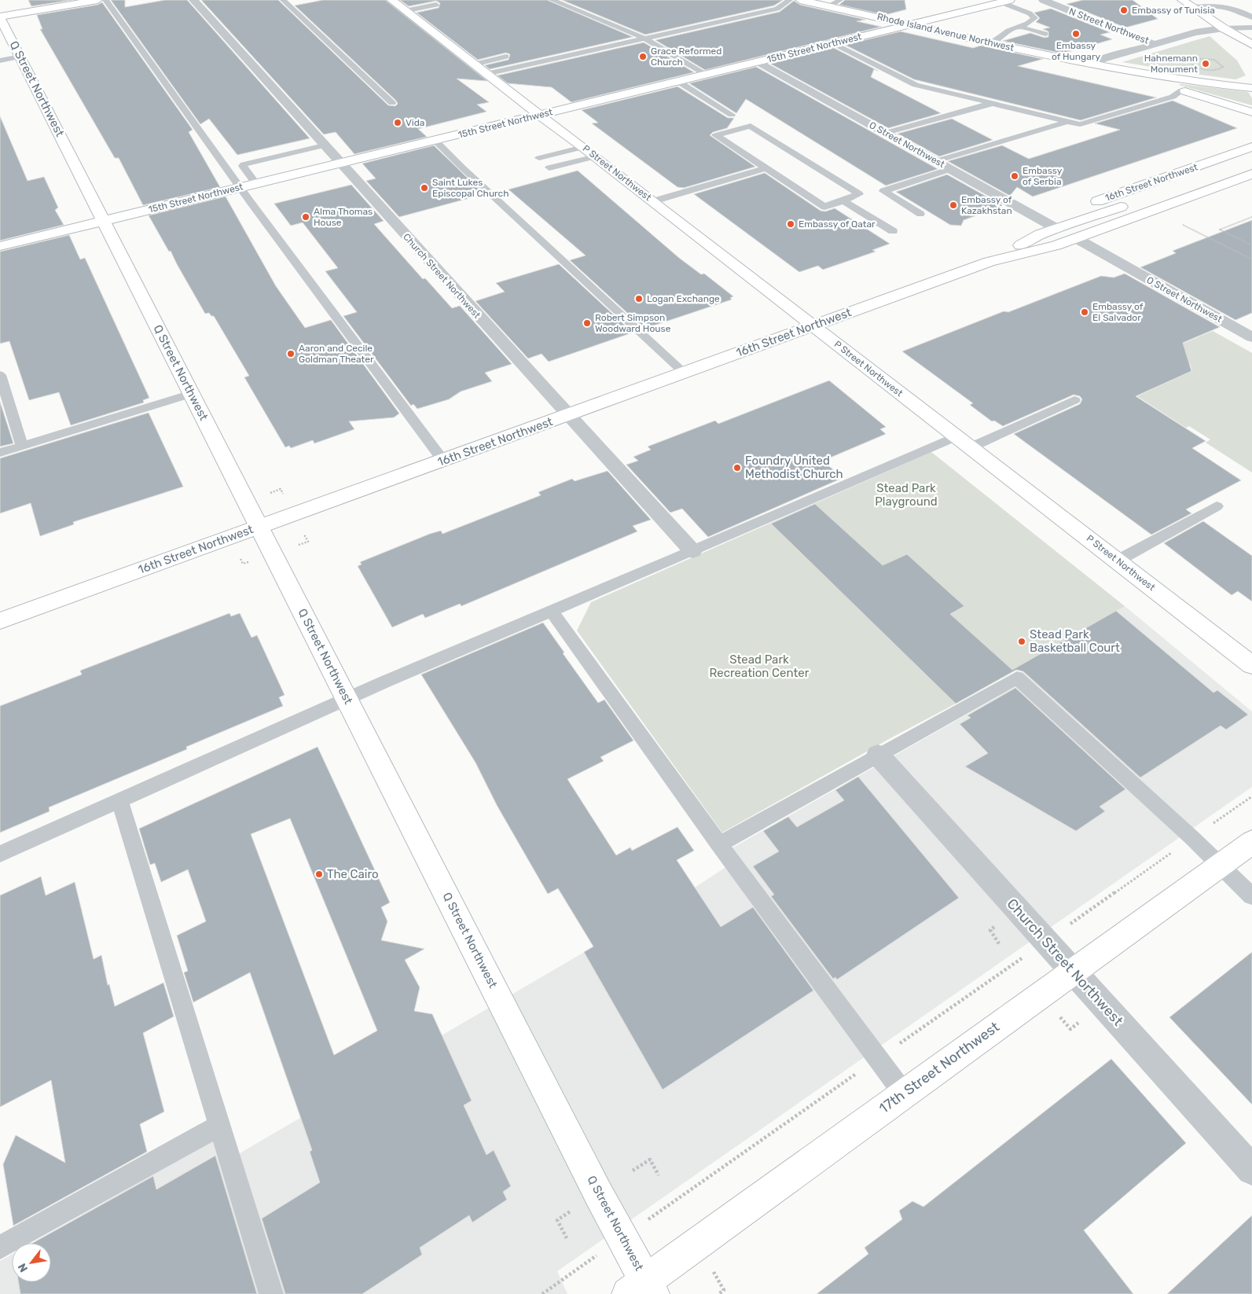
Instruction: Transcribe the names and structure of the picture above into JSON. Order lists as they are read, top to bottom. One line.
{"streets":{"main road":["Rhode Island Avenue Northwest","15th Street Northwest","Q Street Northwest","P Street Northwest","16th Street Northwest","17th Street Northwest"],"street":["N Street Northwest","O Street Northwest","Church Street Northwest"]},"crossings":[["Rhode Island Avenue Northwest","15th Street Northwest"],["15th Street Northwest","Q Street Northwest"],["15th Street Northwest","O Street Northwest"],["15th Street Northwest","P Street Northwest"],["15th Street Northwest","Church Street Northwest"],["Q Street Northwest","16th Street Northwest"],["Q Street Northwest","17th Street Northwest"],["O Street Northwest","16th Street Northwest"],["P Street Northwest","16th Street Northwest"],["16th Street Northwest","Church Street Northwest"],["Church Street Northwest","17th Street Northwest"]],"parks":["Stead Park Playground","Stead Park Recreation Center"],"places":["Embassy of Tunisia","Embassy of Hungary","Grace Reformed Church","Hahnemann Monument","Vida","Embassy of Serbia","Saint Lukes Episcopal Church","Embassy of Kazakhstan","Alma Thomas House","Embassy of Qatar","Logan Exchange","Embassy of El Salvador","Robert Simpson Woodward House","Aaron and Cecile Goldman Theater","Foundry United Methodist Church","Stead Park Basketball Court","The Cairo"],"north":"bottom left"}
